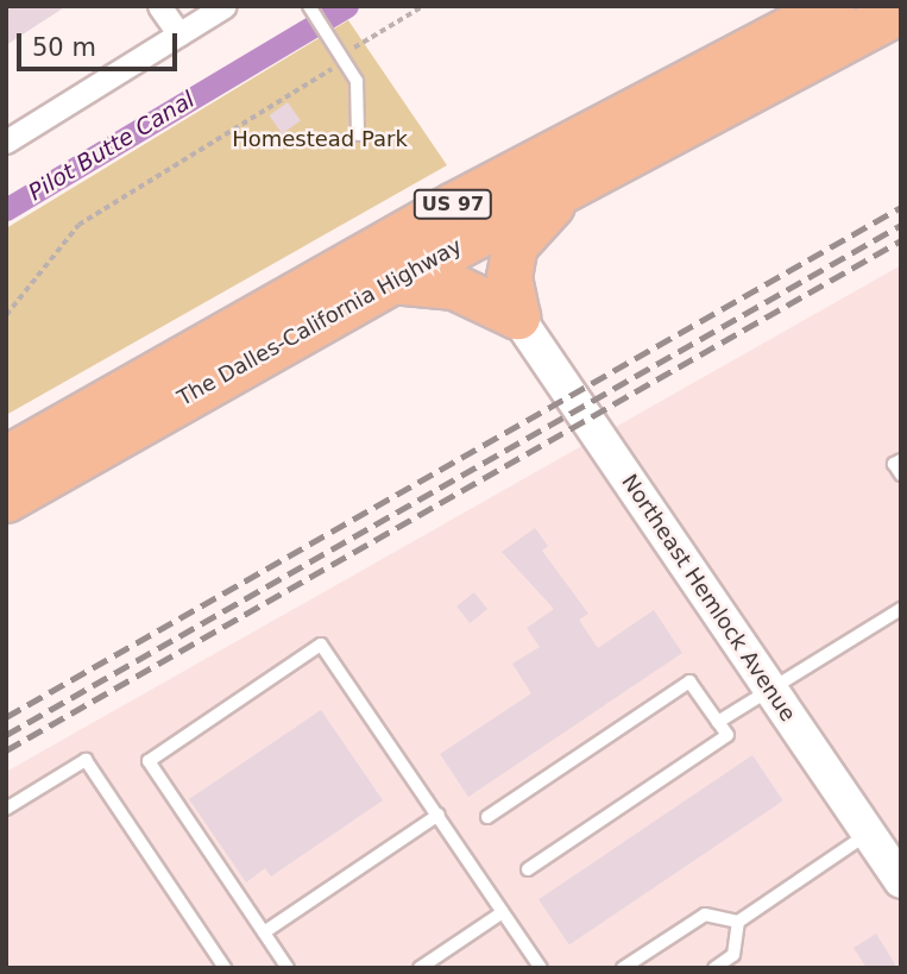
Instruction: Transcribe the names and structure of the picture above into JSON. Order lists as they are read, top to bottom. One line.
{"streets":{"highway":["US 97","The Dalles-California Highway"],"street":["Northeast Hemlock Avenue"]},"water":["Pilot Butte Canal"],"parks":["Homestead Park"],"scale_bar":"50 m"}
